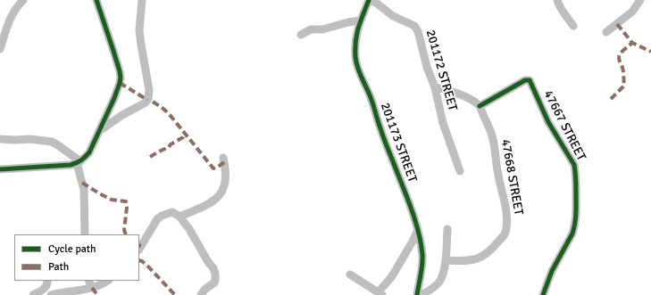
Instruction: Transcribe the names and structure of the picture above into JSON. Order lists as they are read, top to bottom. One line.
{"streets":{"street":["201172 STREET","47667 STREET","201173 STREET","47668 STREET"]},"crossings":[["201172 STREET","201173 STREET"],["47667 STREET","47668 STREET"]],"legend":["Cycle path","Path"]}
